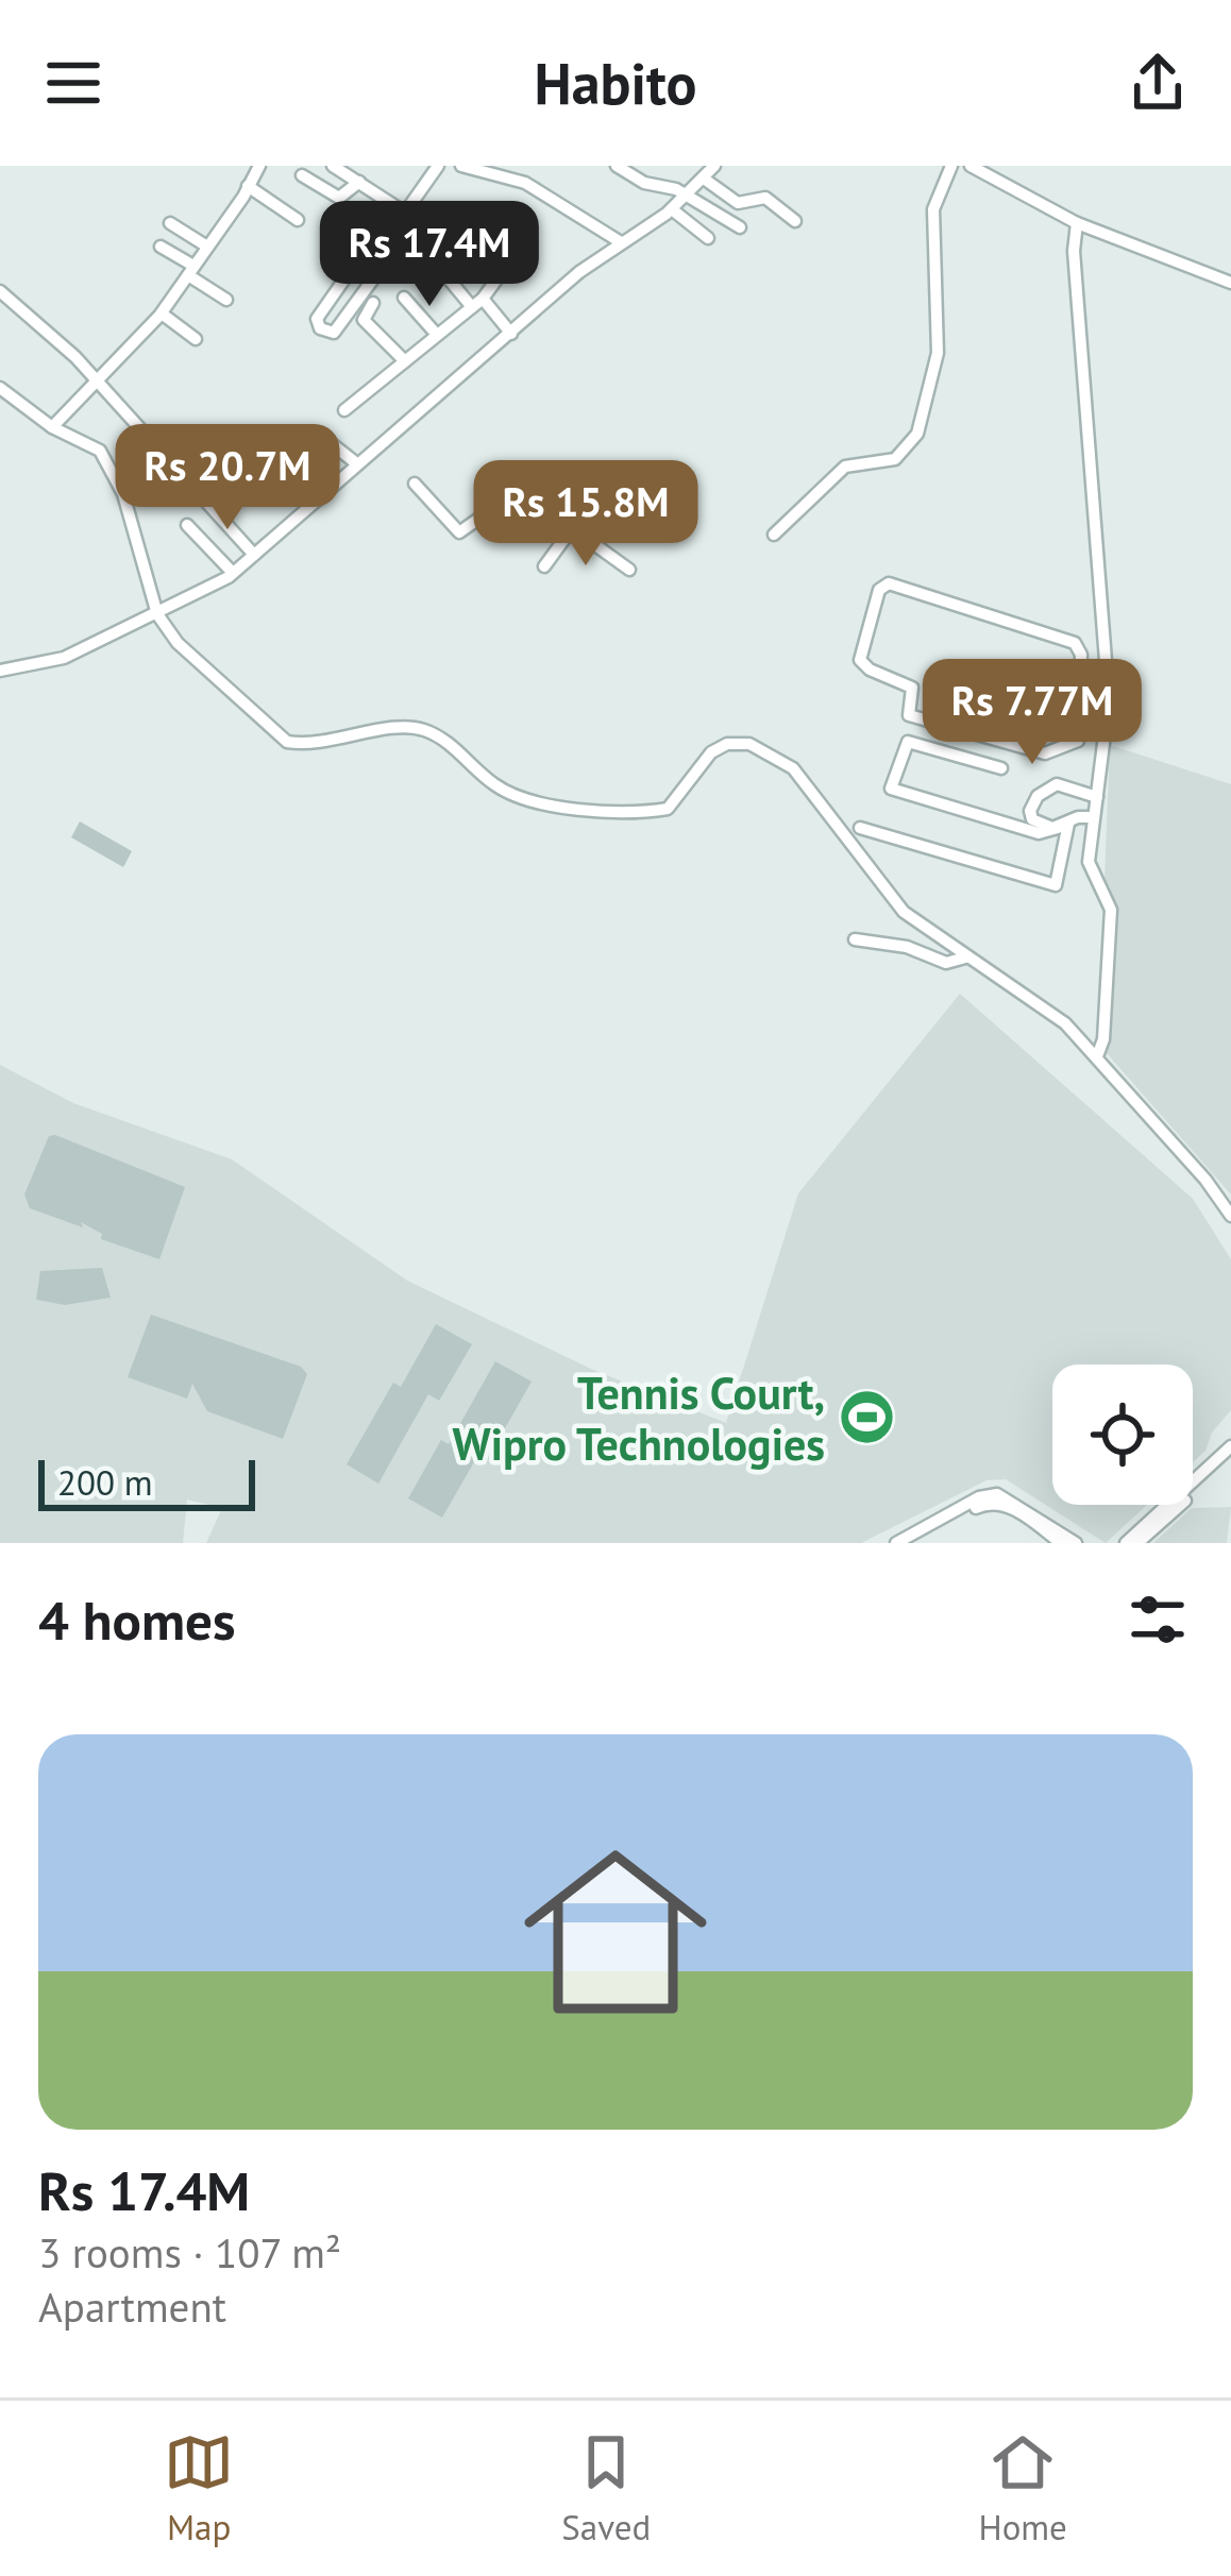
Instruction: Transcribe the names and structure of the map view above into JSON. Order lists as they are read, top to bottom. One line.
{"places":{"sports":["Tennis Court, Wipro Technologies"]},"scale_bar":"200 m","page":{"header":"Habito","price":["Rs 17.4M","Rs 20.7M","Rs 15.8M","Rs 7.77M"],"scale":"200 m","heading":"4 homes","list":[{"name":"Rs 17.4M","note":"3 rooms · 107 m² · Apartment"}],"tabs":["Map","Saved","Home"]}}
